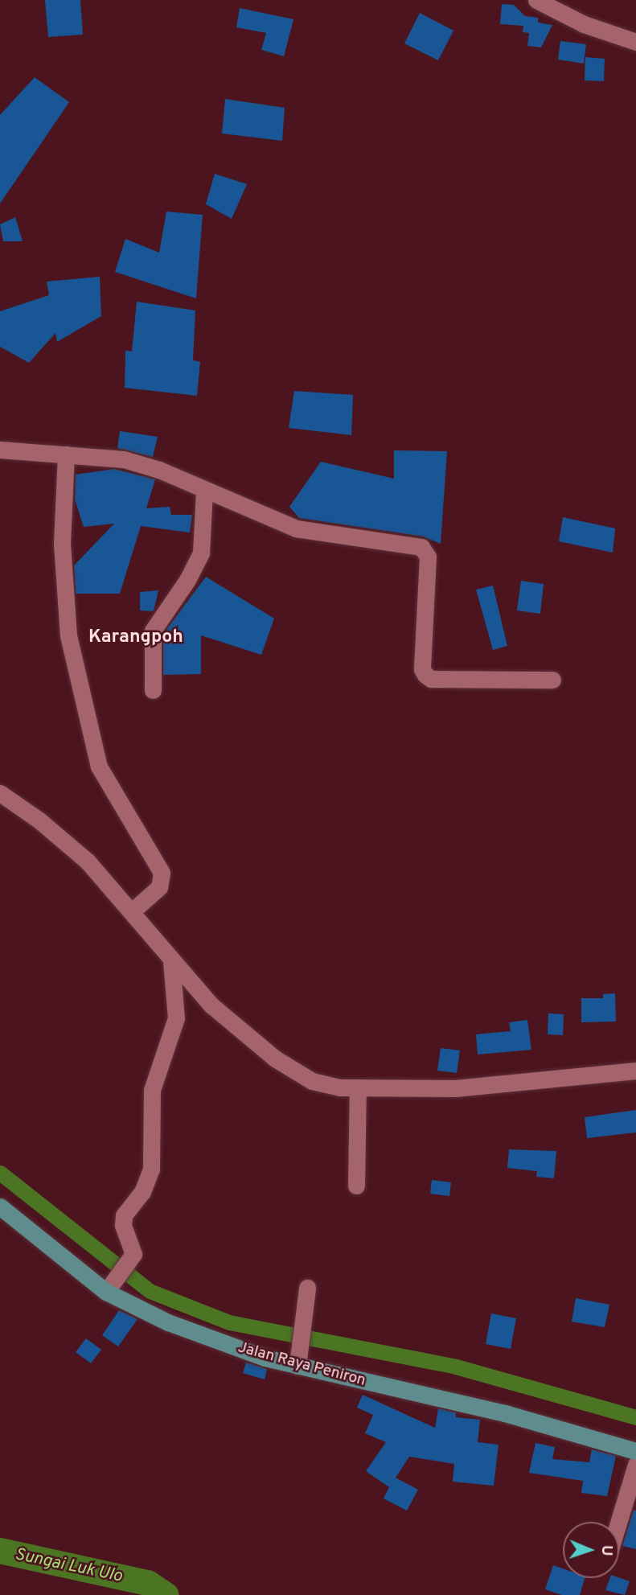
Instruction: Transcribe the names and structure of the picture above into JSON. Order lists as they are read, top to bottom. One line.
{"streets":{"main road":["Jalan Raya Peniron"]},"districts":["Karangpoh"],"water":["Sungai Luk Ulo"],"north":"right"}
